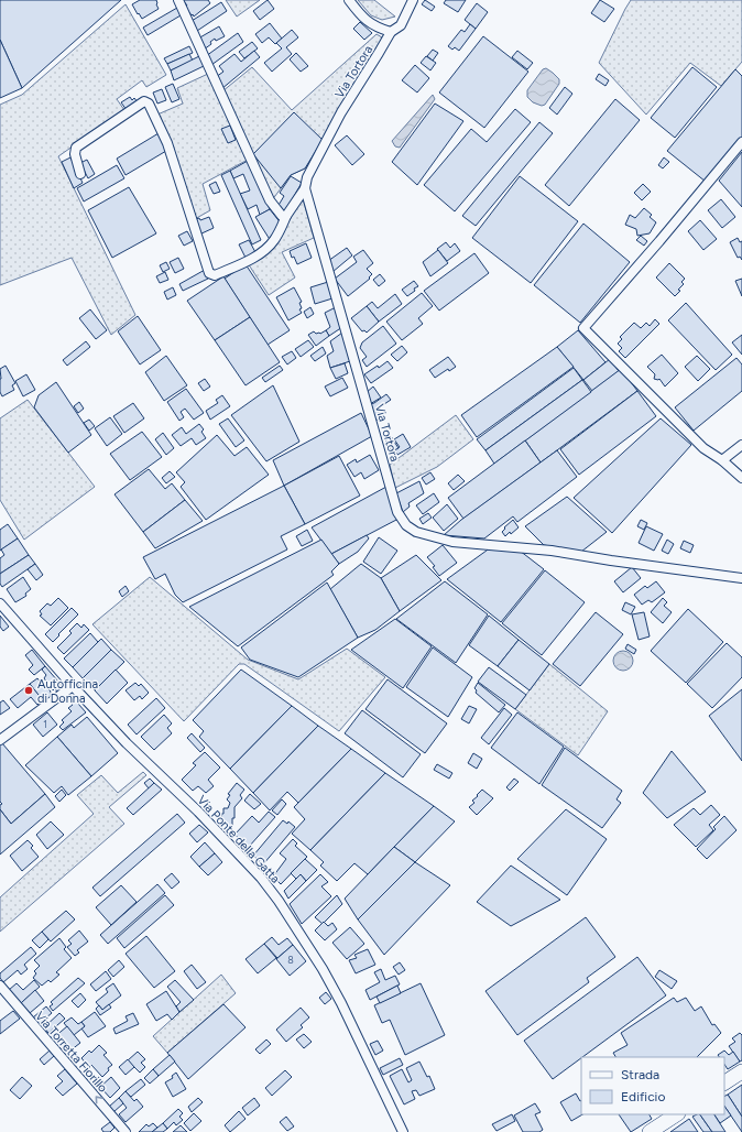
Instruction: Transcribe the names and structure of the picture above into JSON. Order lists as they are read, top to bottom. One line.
{"streets":{"street":["Via Tortora","Via Ponte della Gatta","Via Torretta Fiorillo"]},"one_way":["Via Torretta Fiorillo"],"places":["Autofficina di Donna"],"house_numbers":["1","8"],"legend":["Strada","Edificio"]}
